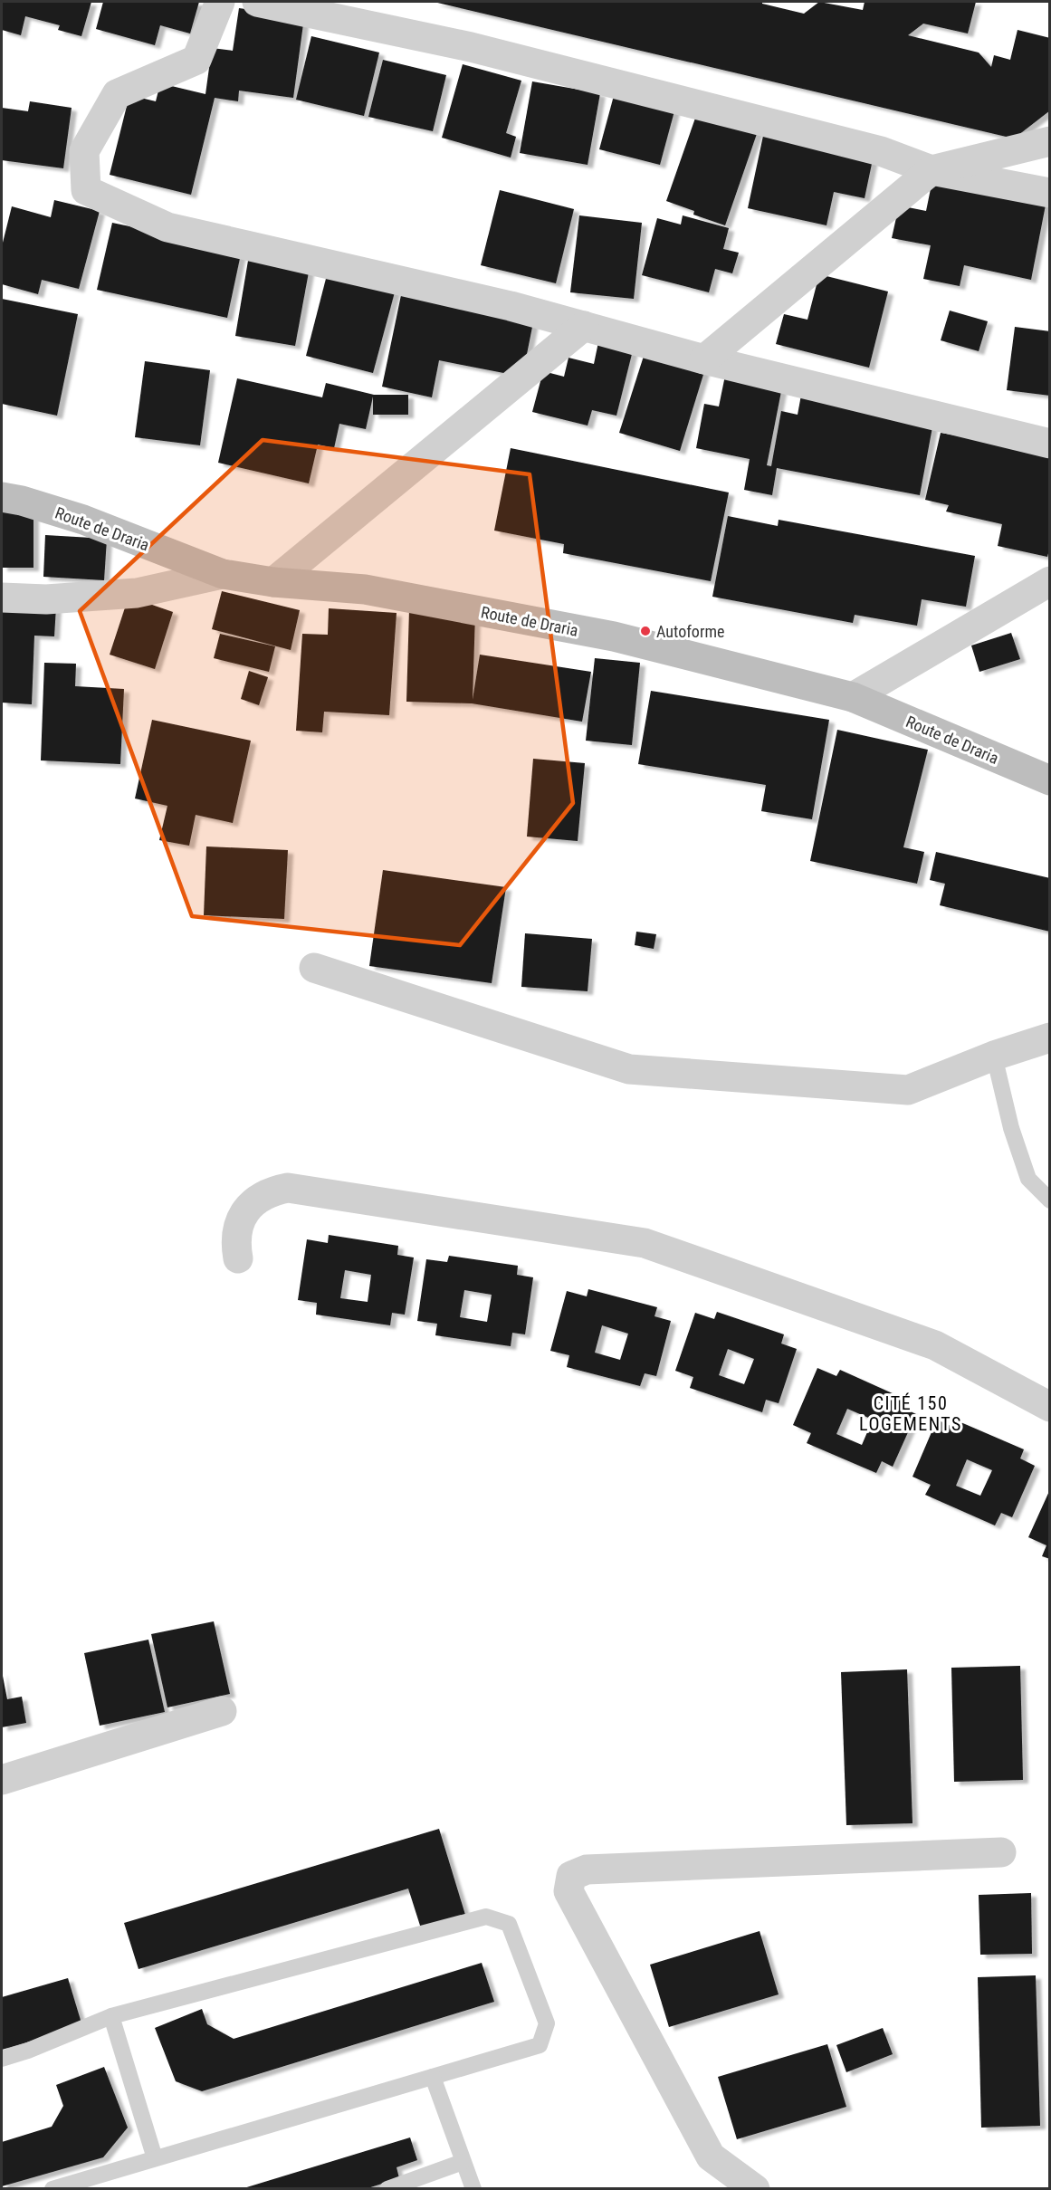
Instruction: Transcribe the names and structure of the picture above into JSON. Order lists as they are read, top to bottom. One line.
{"streets":{"main road":["Route de Draria"]},"districts":["CITÉ 150 LOGEMENTS"],"places":["Autoforme"]}
